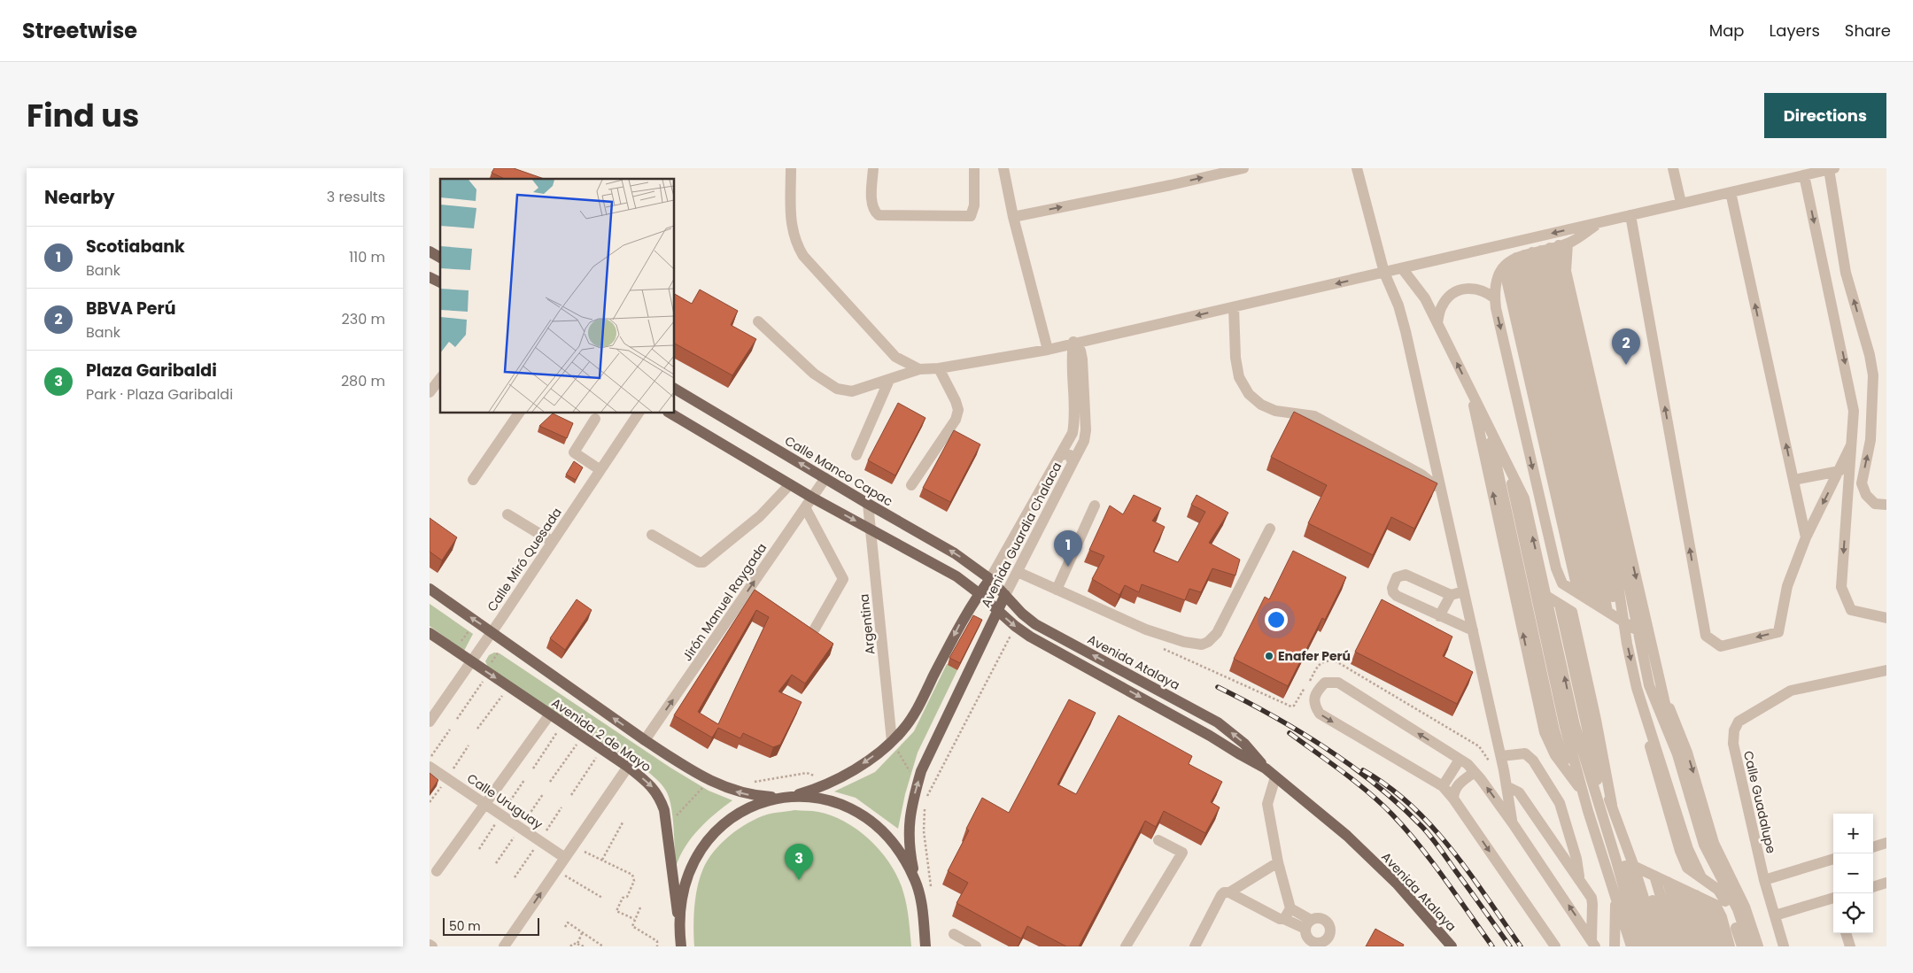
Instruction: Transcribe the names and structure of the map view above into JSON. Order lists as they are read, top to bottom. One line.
{"streets":{"main road":["Calle Manco Capac","Avenida Guardia Chalaca","Avenida Atalaya","Avenida 2 de Mayo"],"street":["Calle Miró Quesada","Jirón Manuel Raygada","Argentina","Calle Uruguay","Calle Guadalupe"]},"crossings":[["Calle Manco Capac","Avenida Guardia Chalaca"],["Calle Manco Capac","Jirón Manuel Raygada"],["Calle Manco Capac","Argentina"],["Calle Manco Capac","Avenida Atalaya"],["Avenida Guardia Chalaca","Argentina"],["Avenida Guardia Chalaca","Avenida Atalaya"],["Avenida Guardia Chalaca","Avenida 2 de Mayo"],["Calle Miró Quesada","Avenida 2 de Mayo"],["Jirón Manuel Raygada","Avenida 2 de Mayo"]],"one_way":["Jirón Manuel Raygada"],"places":["Enafer Perú"],"scale_bar":"50 m","page":{"header":"Streetwise","nav":["Map","Layers","Share"],"title":"Find us","buttons":"Directions","heading":["Nearby","3 results"],"list":[{"mark":"1","name":"Scotiabank","note":"Bank","value":"110 m"},{"mark":"2","name":"BBVA Perú","note":"Bank","value":"230 m"},{"mark":"3","name":"Plaza Garibaldi","note":"Park · Plaza Garibaldi","value":"280 m"}],"pins":["2","1","3"],"map_buttons":["+","−"],"scale":"50 m"}}
